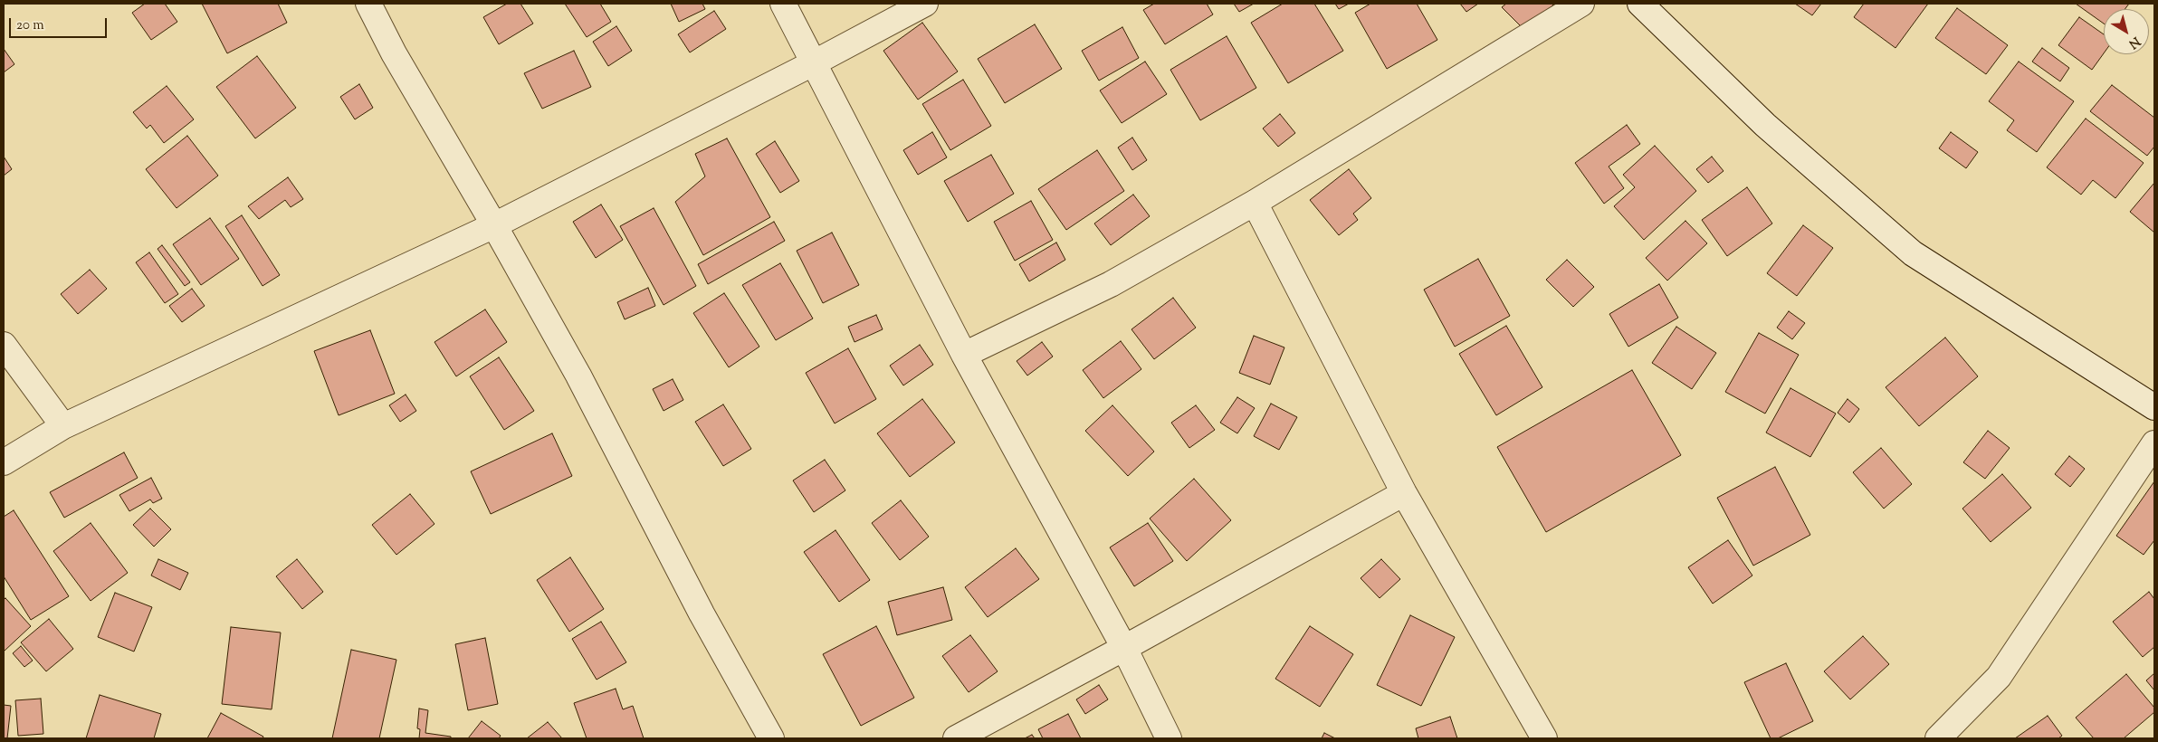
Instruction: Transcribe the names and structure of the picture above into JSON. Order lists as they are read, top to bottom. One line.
{"scale_bar":"20 m","north":"bottom right"}
